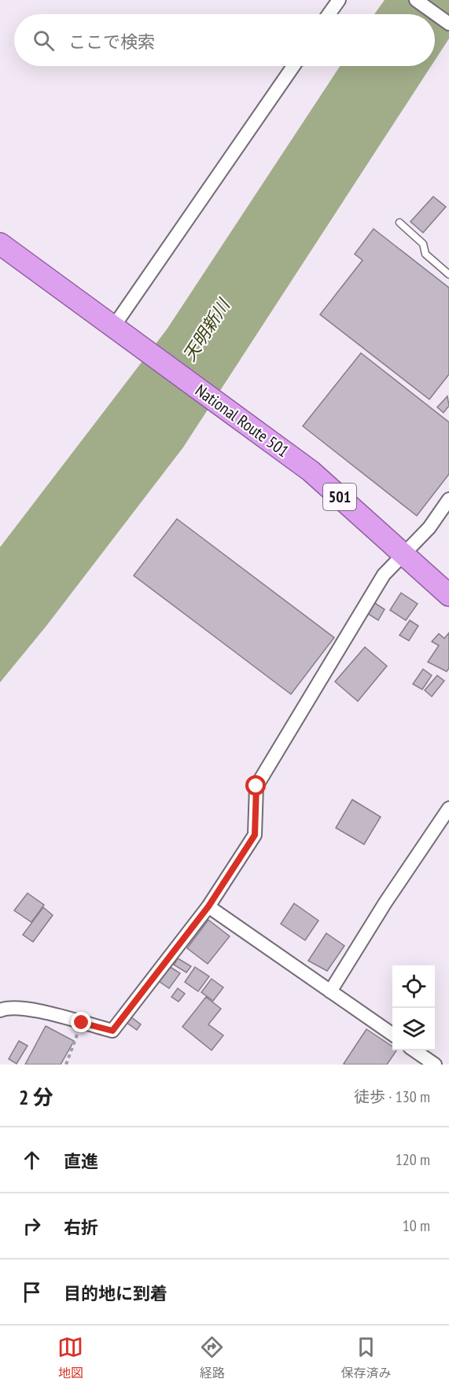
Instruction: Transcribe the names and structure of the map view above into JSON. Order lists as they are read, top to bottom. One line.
{"streets":{"highway":["National Route 501","501"]},"water":["天明新川"],"page":{"search":"ここで検索","heading":["2 分","徒歩 · 130 m"],"list":[["直進","120 m"],["右折","10 m"],"目的地に到着"],"nav":["地図","経路","保存済み"]}}
